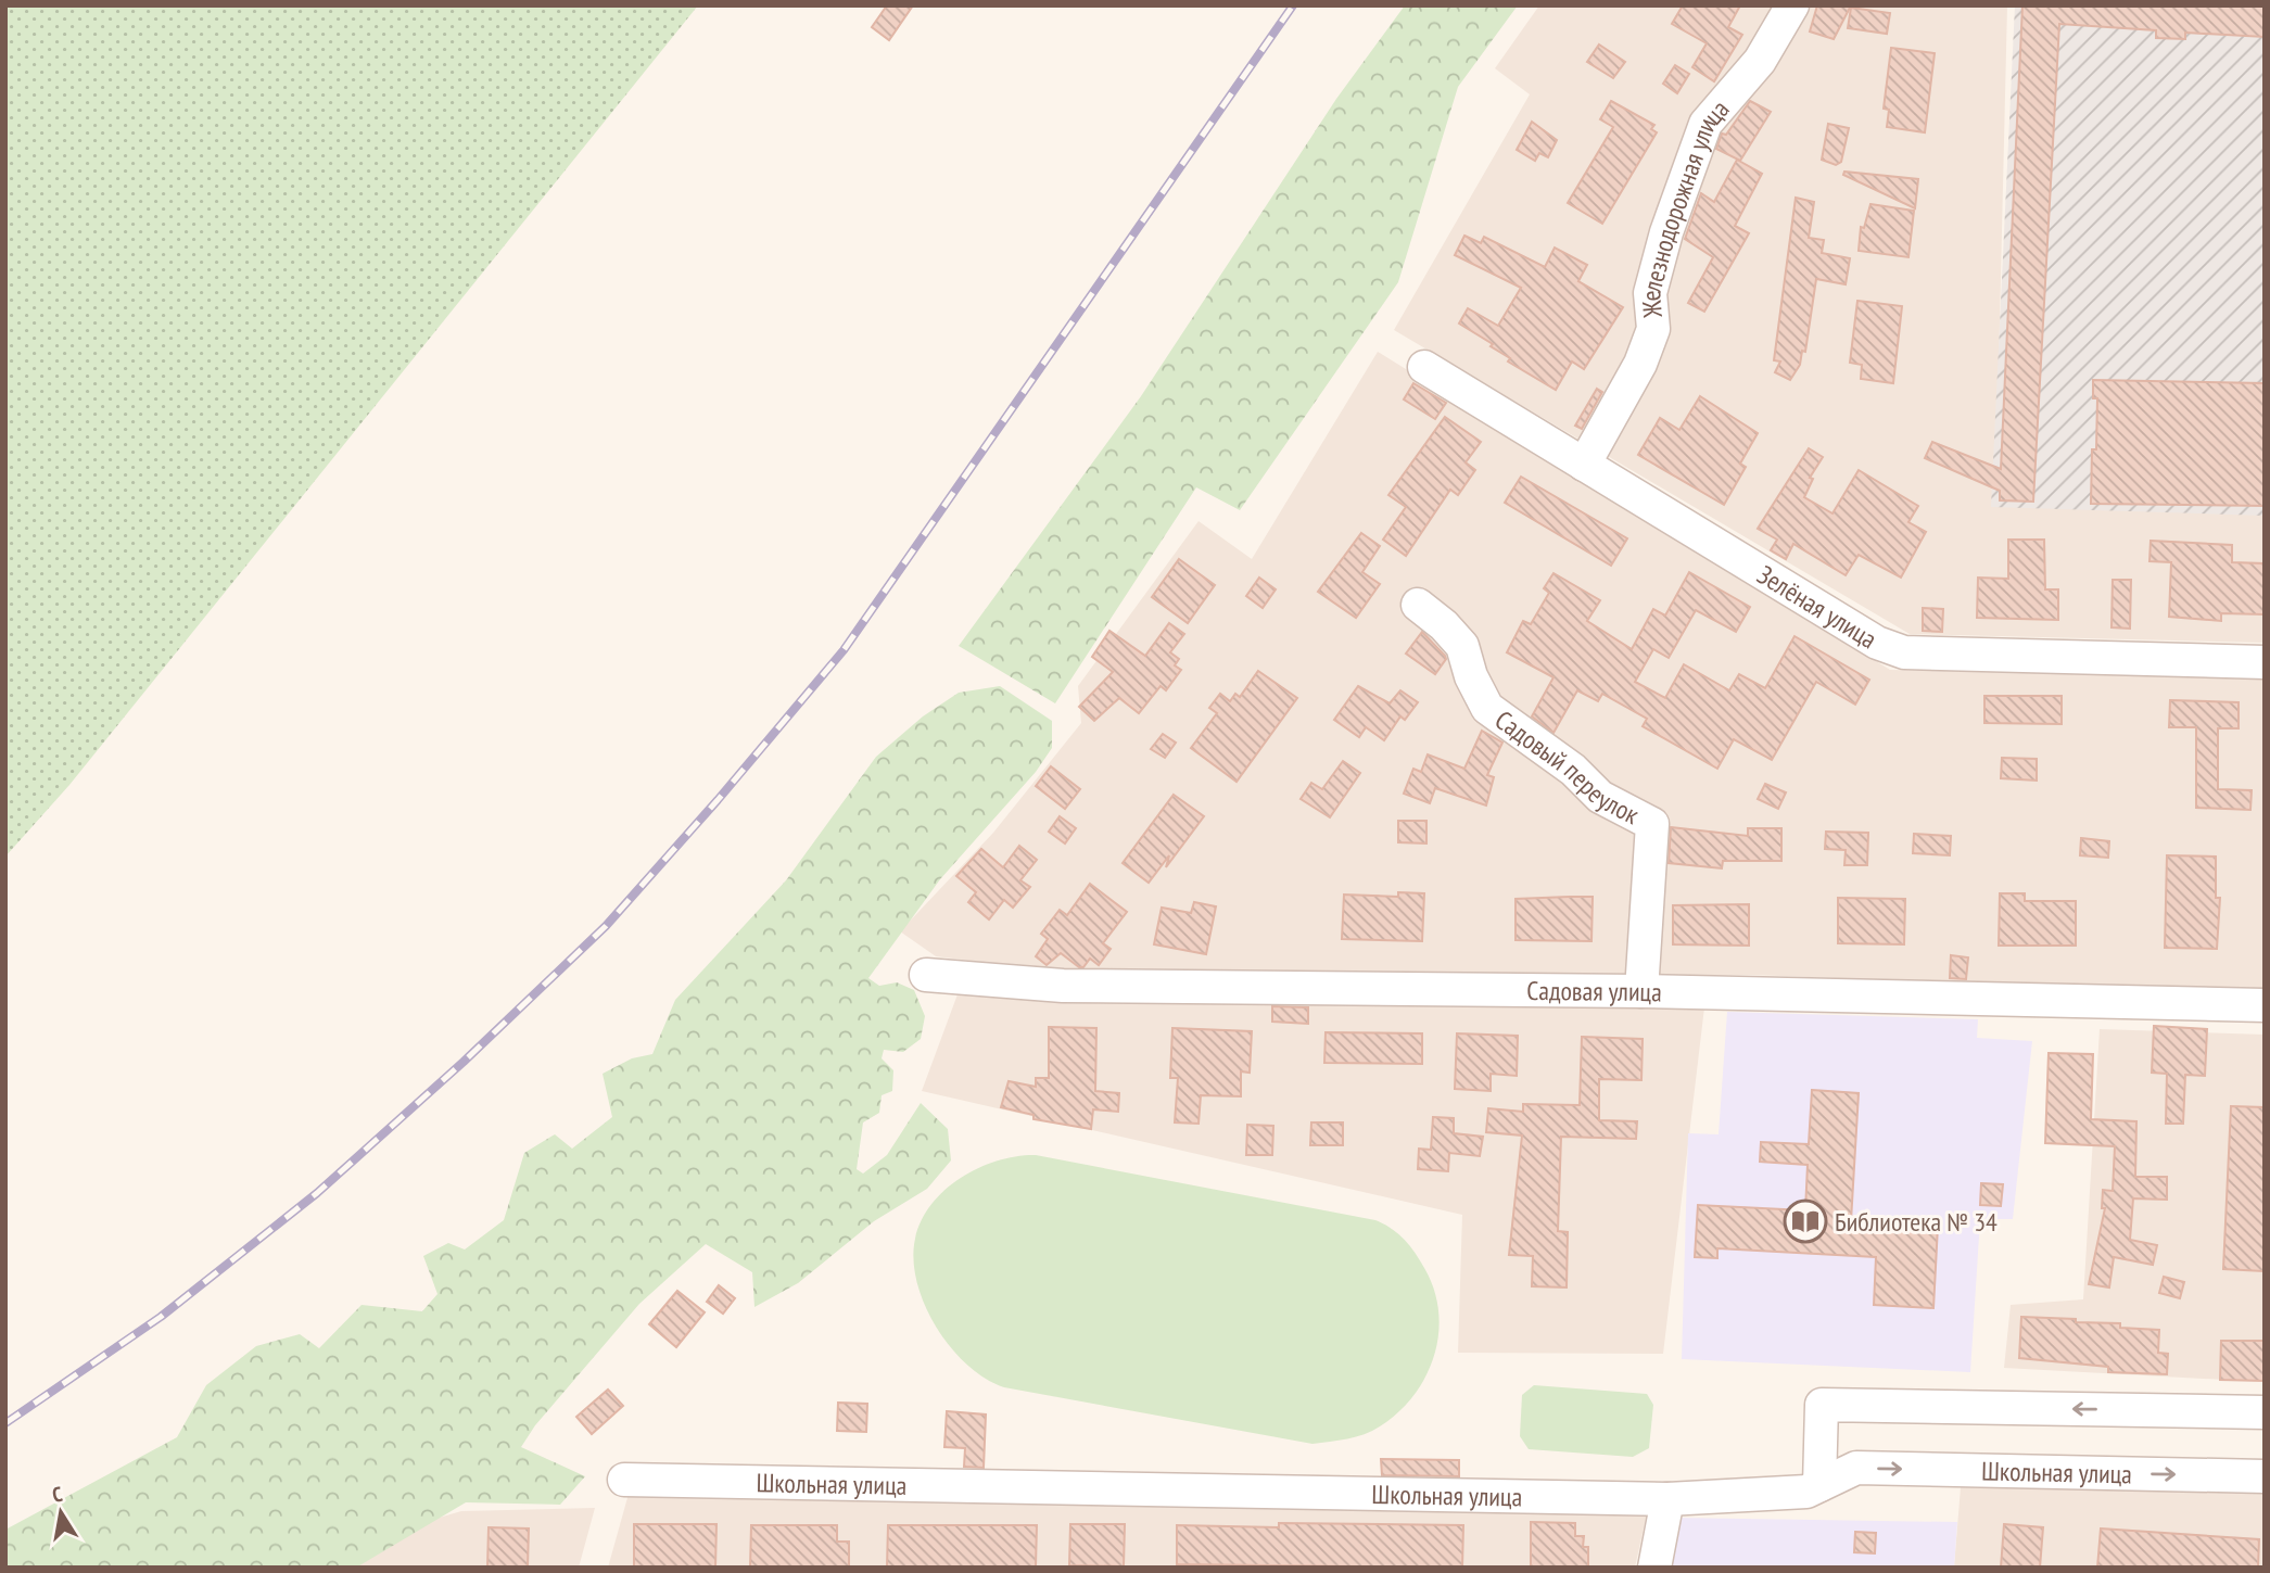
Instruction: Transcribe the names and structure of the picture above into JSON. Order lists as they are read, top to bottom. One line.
{"streets":{"street":["Железнодорожная улица","Зелёная улица","Садовый переулок","Садовая улица","Школьная улица"]},"crossings":[["Железнодорожная улица","Зелёная улица"],["Садовый переулок","Садовая улица"]],"places":{"library":["Библиотека № 34"]},"north":"top"}
